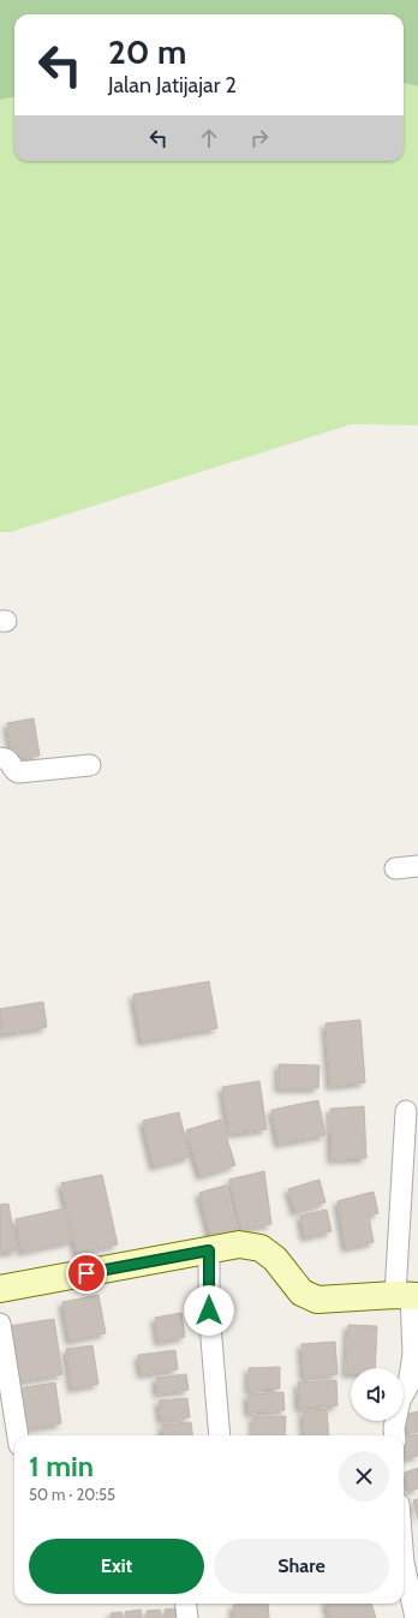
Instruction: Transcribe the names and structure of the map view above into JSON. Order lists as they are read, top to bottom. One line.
{"page":{"turn":["20 m","Jalan Jatijajar 2"],"heading":["1 min","50 m · 20:55"],"buttons":["Exit","Share"]}}
